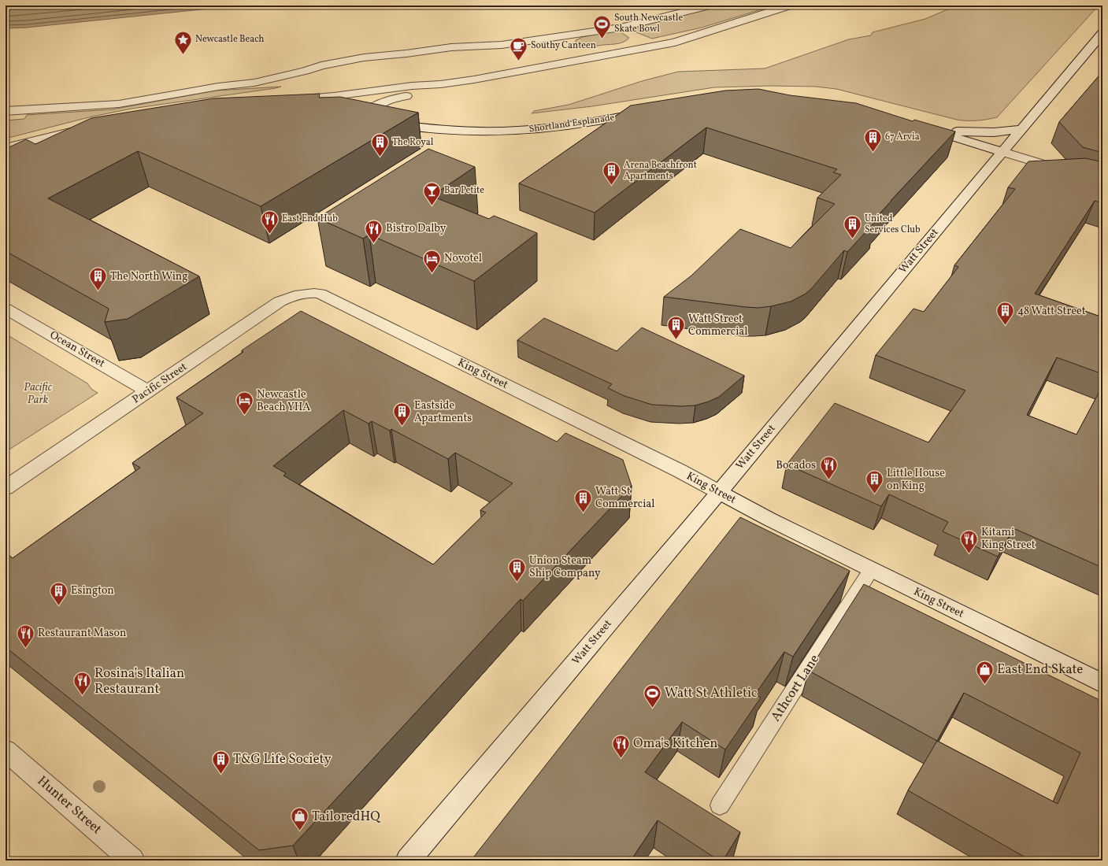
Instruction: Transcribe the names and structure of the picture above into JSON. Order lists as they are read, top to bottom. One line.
{"streets":{"street":["Shortland Esplanade","Watt Street","Ocean Street","King Street","Pacific Street","Hunter Street"],"lane":["Athcort Lane"]},"crossings":[["Watt Street","King Street"],["Ocean Street","Pacific Street"],["King Street","Pacific Street"],["King Street","Athcort Lane"]],"parks":["Pacific Park"],"places":{"sports":["South Newcastle Skate Bowl","Watt St Athletic"],"place":["Newcastle Beach"],"cafe":["Southy Canteen"],"building":["67 Arvia","The Royal","Arena Beachfront Apartments","United Services Club","The North Wing","48 Watt Street","Watt Street Commercial","Eastside Apartments","Little House on King","Watt St Commercial","Union Steam Ship Company","Esington","T&G Life Society"],"bar":["Bar Petite"],"restaurant":["East End Hub","Bistro Dalby","Bocados","Kitami King Street","Restaurant Mason","Rosina’s Italian Restaurant","Oma’s Kitchen"],"hotel":["Novotel","Newcastle Beach YHA"],"shop":["East End Skate","TailoredHQ"]}}
